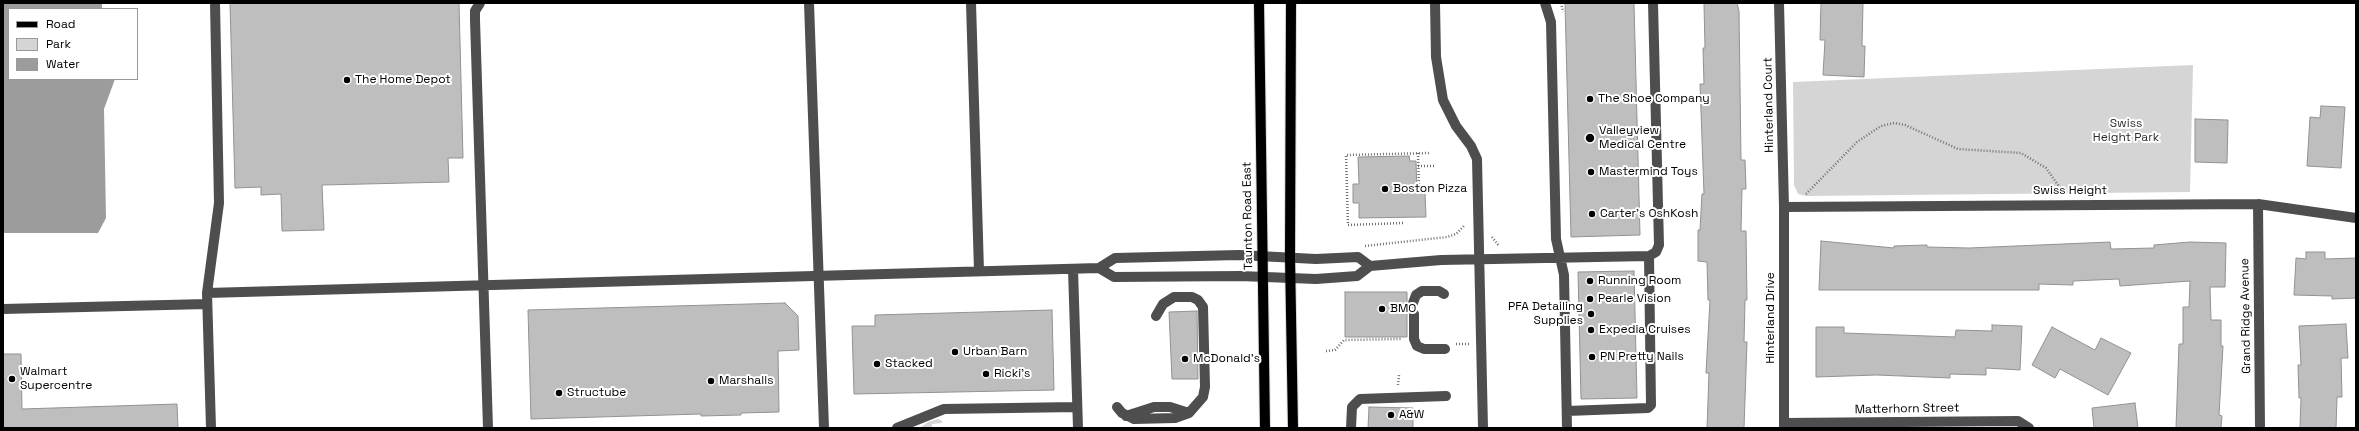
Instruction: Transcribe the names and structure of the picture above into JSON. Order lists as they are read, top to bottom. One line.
{"streets":{"main road":["Taunton Road East"],"street":["Hinterland Court","Swiss Height","Grand Ridge Avenue","Hinterland Drive","Matterhorn Street"]},"crossings":[["Hinterland Court","Swiss Height"],["Hinterland Court","Hinterland Drive"],["Swiss Height","Grand Ridge Avenue"],["Swiss Height","Hinterland Drive"],["Hinterland Drive","Matterhorn Street"]],"parks":["Swiss Height Park"],"places":["The Home Depot","The Shoe Company","Valleyview Medical Centre","Mastermind Toys","Boston Pizza","Carter's OshKosh","Running Room","Pearle Vision","BMO","PFA Detailing Supplies","Expedia Cruises","Urban Barn","PN Pretty Nails","McDonald's","Stacked","Ricki's","Walmart Supercentre","Marshalls","Structube","A&W"],"legend":["Road","Park","Water"]}
